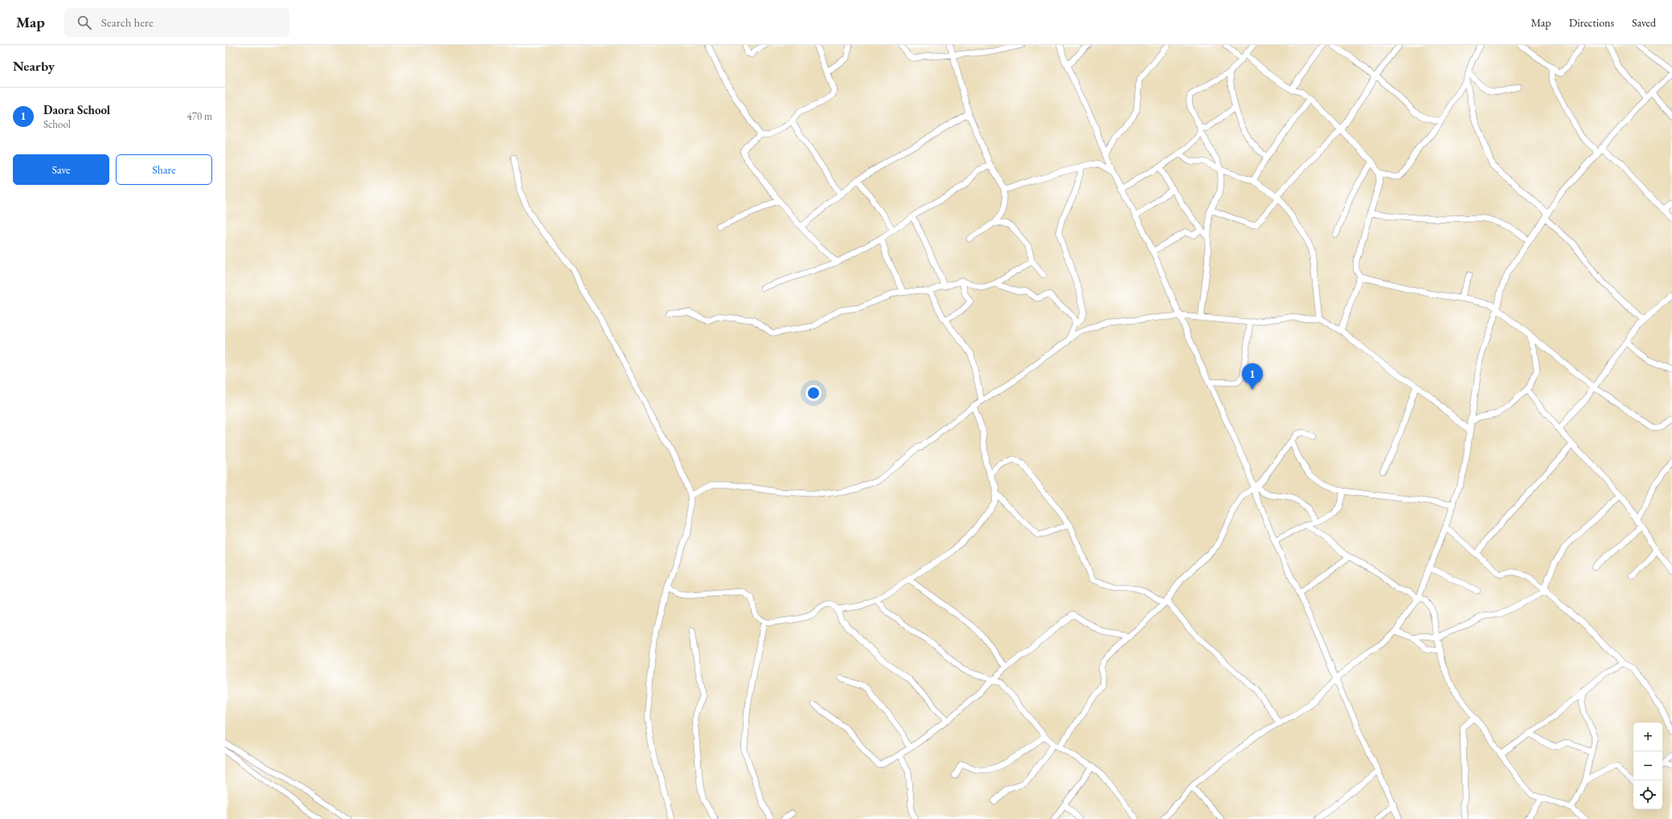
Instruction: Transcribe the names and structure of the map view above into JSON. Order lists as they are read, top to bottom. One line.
{"page":{"header":"Map","search":"Search here","nav":["Map","Directions","Saved"],"heading":"Nearby","list":[{"mark":"1","name":"Daora School","note":"School","value":"470 m"}],"buttons":["Save","Share"],"pins":"1","map_buttons":["+","−"]}}
